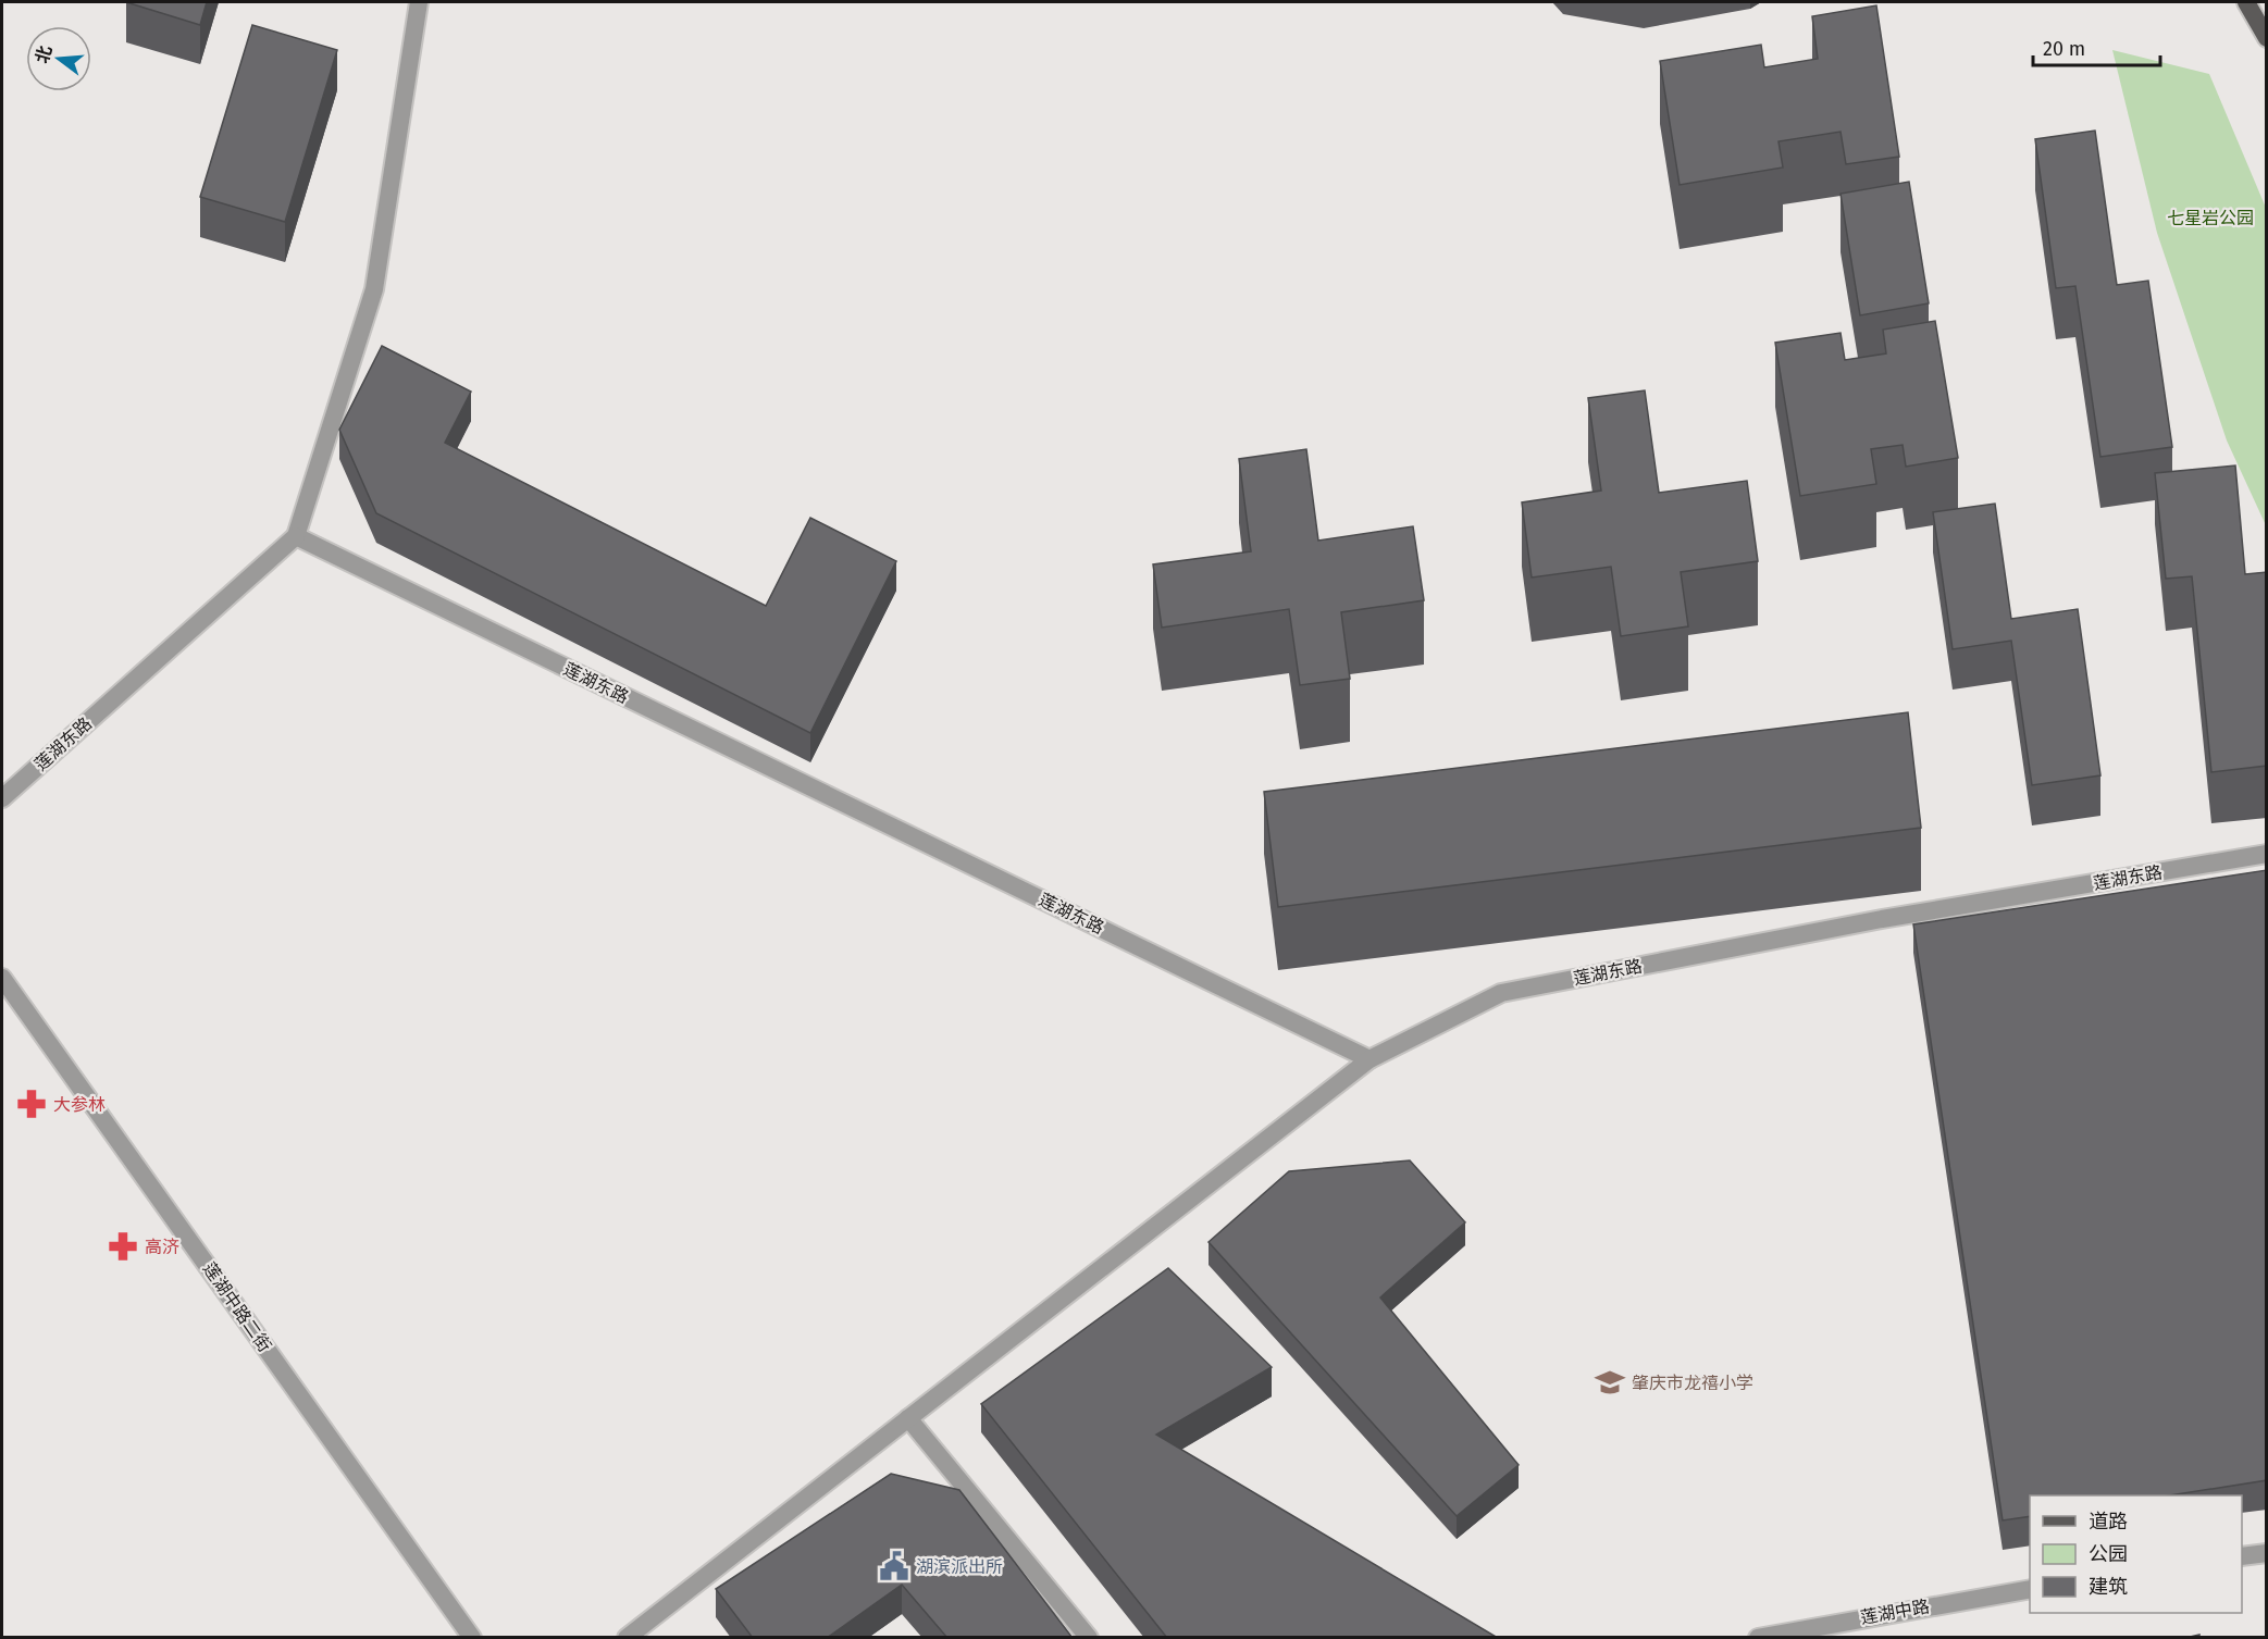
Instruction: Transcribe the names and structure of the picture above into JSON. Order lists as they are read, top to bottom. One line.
{"streets":{"street":["莲湖东路","莲湖中路二街","莲湖中路"]},"parks":["七星岩公园"],"places":{"pharmacy":["大参林","高济"],"school or university":["肇庆市龙禧小学"],"public building":["湖滨派出所"]},"legend":["道路","公园","建筑"],"scale_bar":"20 m","north":"left"}
